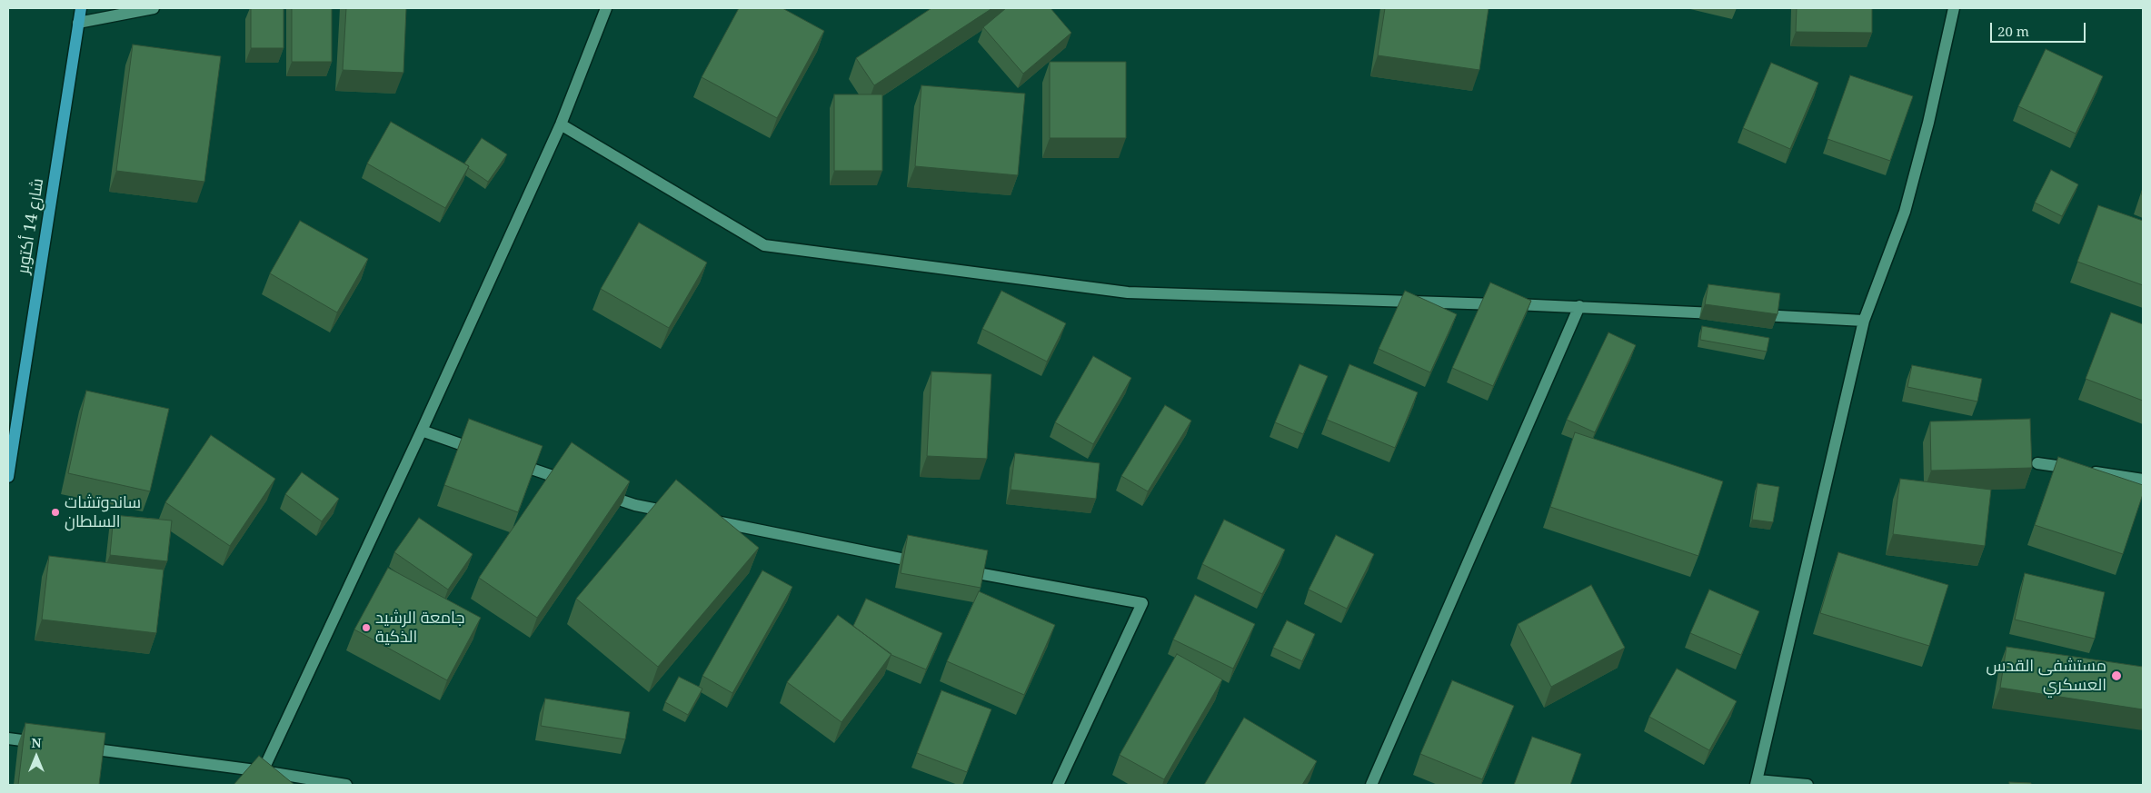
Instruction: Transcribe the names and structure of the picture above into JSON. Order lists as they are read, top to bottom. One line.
{"streets":{"main road":["شارع 14 أكتوبر"]},"places":["ساندوتشات السلطان","جامعة الرشيد الذكية","مستشفى القدس العسكري"],"scale_bar":"20 m","north":"top"}
